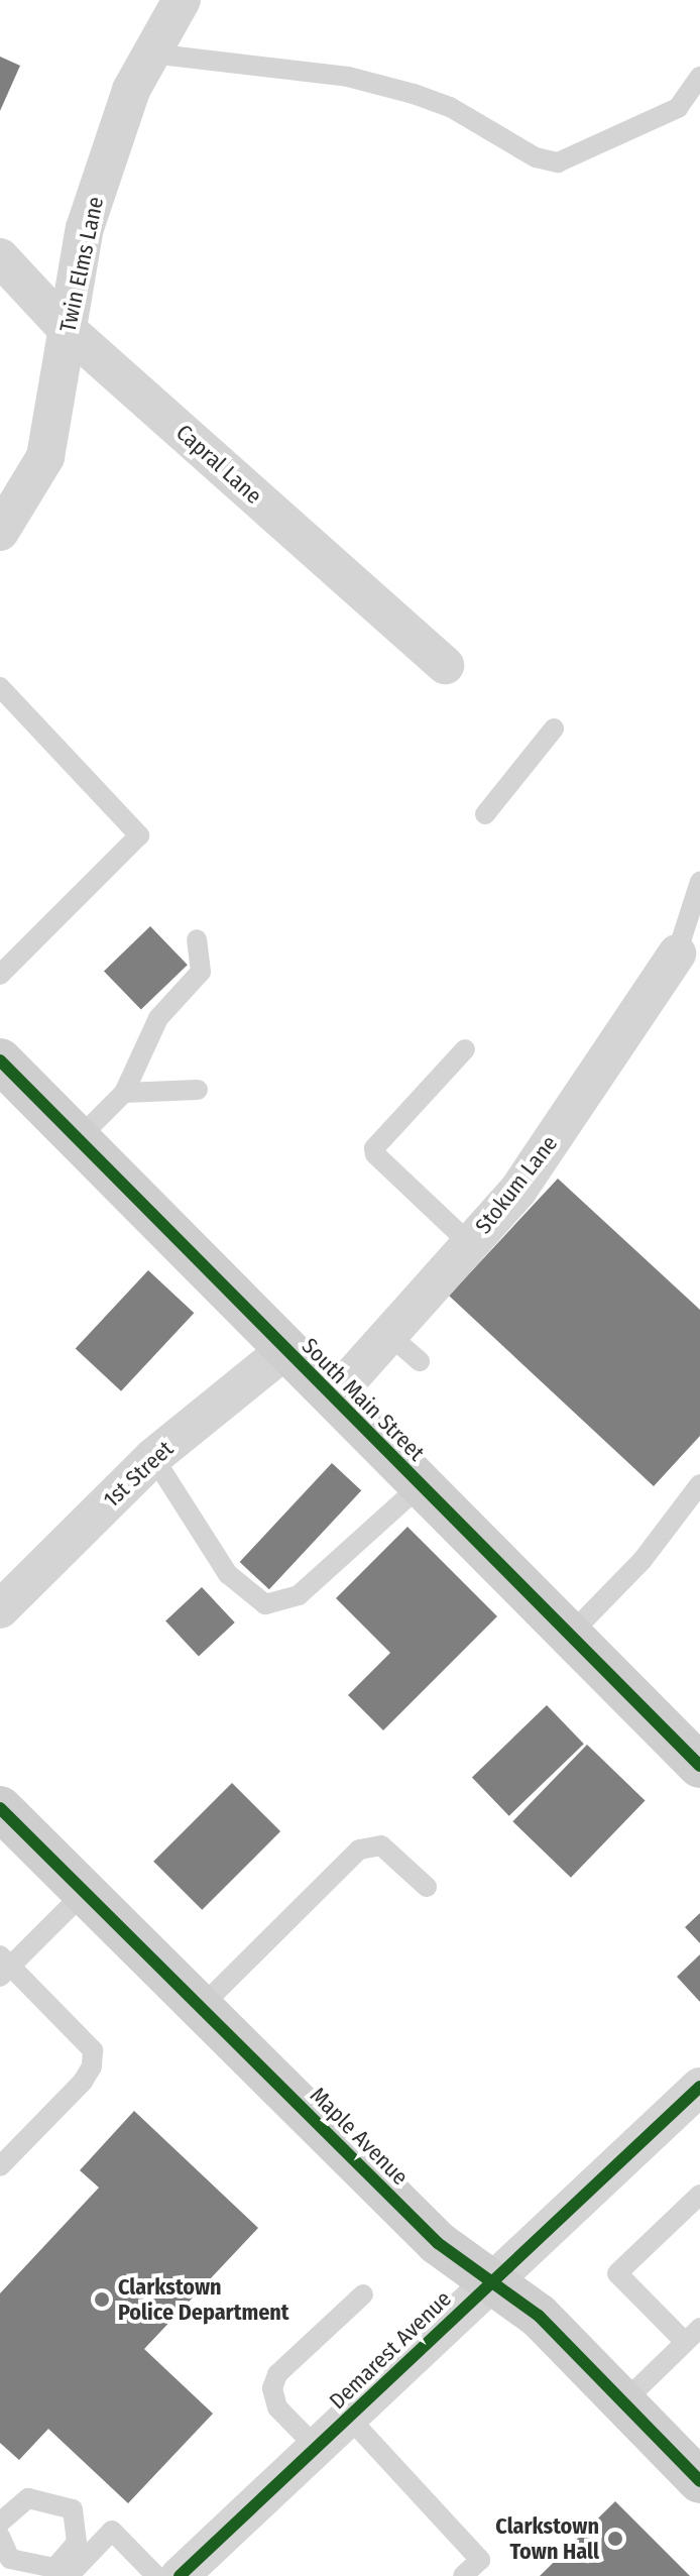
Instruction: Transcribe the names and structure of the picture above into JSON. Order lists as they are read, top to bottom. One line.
{"streets":{"street":["Twin Elms Lane","Capral Lane","Stokum Lane","South Main Street","1st Street","Maple Avenue","Demarest Avenue"]},"crossings":[["Twin Elms Lane","Capral Lane"],["Stokum Lane","South Main Street"],["South Main Street","1st Street"],["Maple Avenue","Demarest Avenue"]],"places":["Clarkstown Police Department","Clarkstown Town Hall"]}
